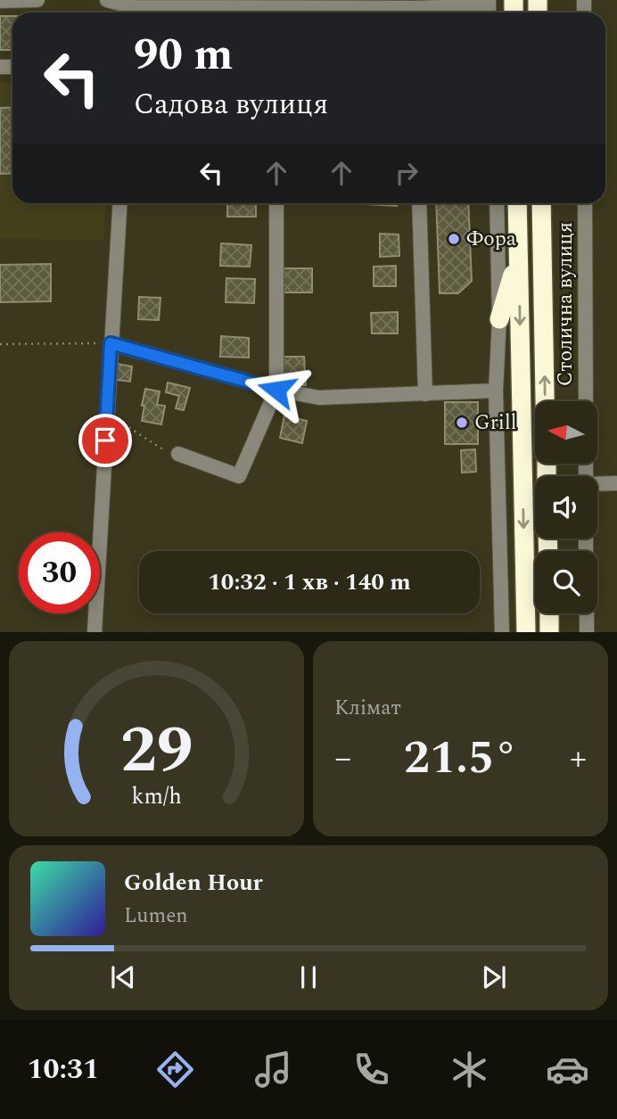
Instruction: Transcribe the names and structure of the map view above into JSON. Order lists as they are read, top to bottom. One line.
{"streets":{"street":["Столична вулиця"]},"places":["Фора","Grill"],"north":"left","page":{"turn":["90 m","Садова вулиця"],"limit":"30","trip":"10:32 · 1 хв · 140 m","tile":"Клімат","heat":["−","21.5°","+"],"song":["Golden Hour","Lumen"],"tabs":"10:31","gauge":["29","km/h"]}}
